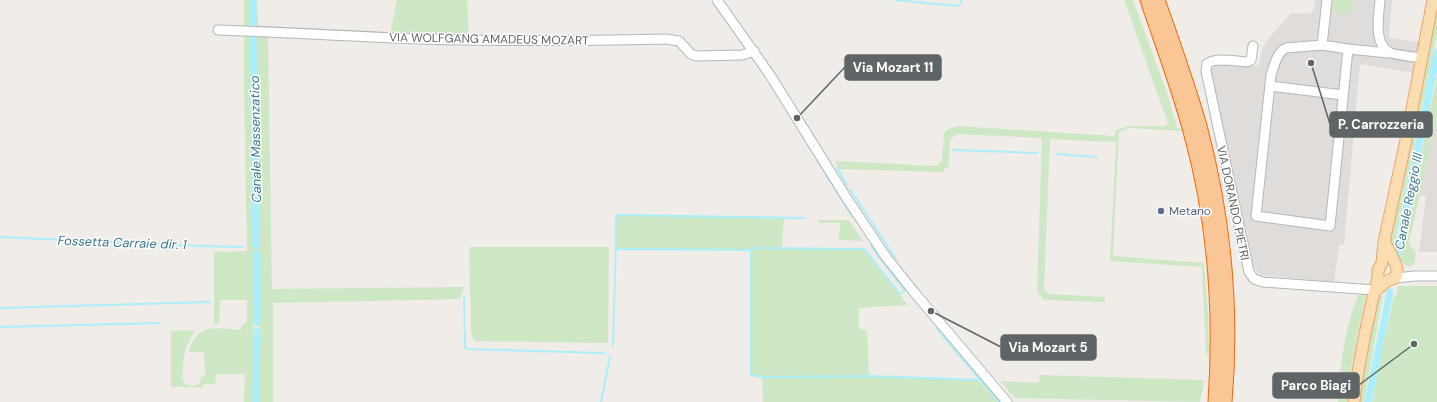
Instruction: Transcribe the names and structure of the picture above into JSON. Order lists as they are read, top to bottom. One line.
{"streets":{"street":["VIA WOLFGANG AMADEUS MOZART","VIA DORANDO PIETRI"]},"water":["Canale Massenzatico","Canale Reggio III","Fossetta Carraie dir. 1"],"places":["P. Carrozzeria","Via Mozart 11","Metano","Via Mozart 5","Parco Biagi"]}
